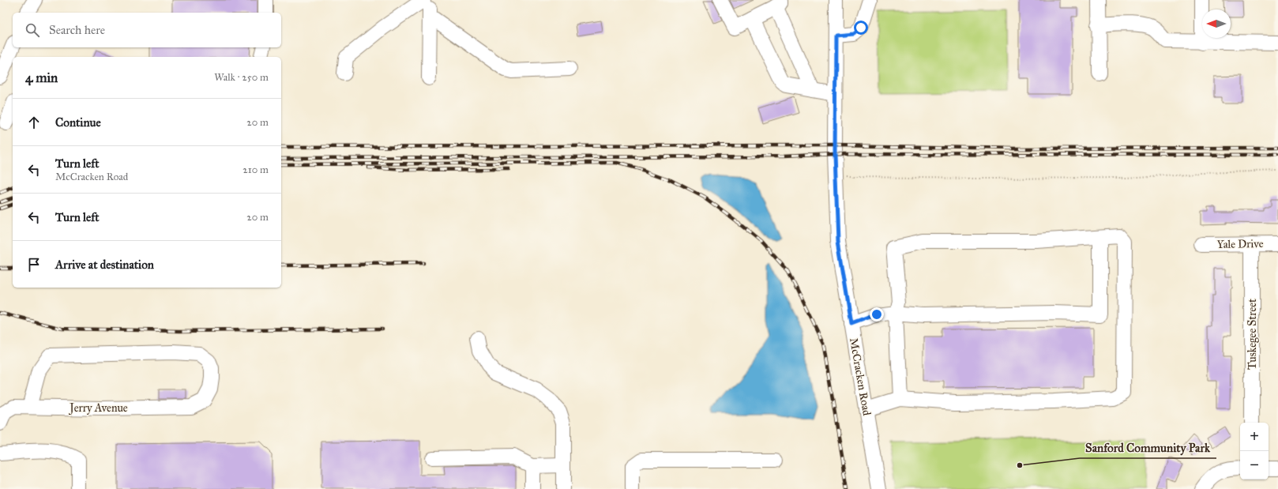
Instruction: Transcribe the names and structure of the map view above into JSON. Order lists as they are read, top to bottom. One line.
{"streets":{"street":["Yale Drive","Tuskegee Street","McCracken Road","Jerry Avenue"]},"crossings":[["Yale Drive","Tuskegee Street"]],"places":["Sanford Community Park"],"north":"left","page":{"search":"Search here","heading":["4 min","Walk · 250 m"],"list":[["Continue","20 m"],["Turn left","McCracken Road","210 m"],["Turn left","20 m"],"Arrive at destination"],"map_buttons":["+","−"]}}
